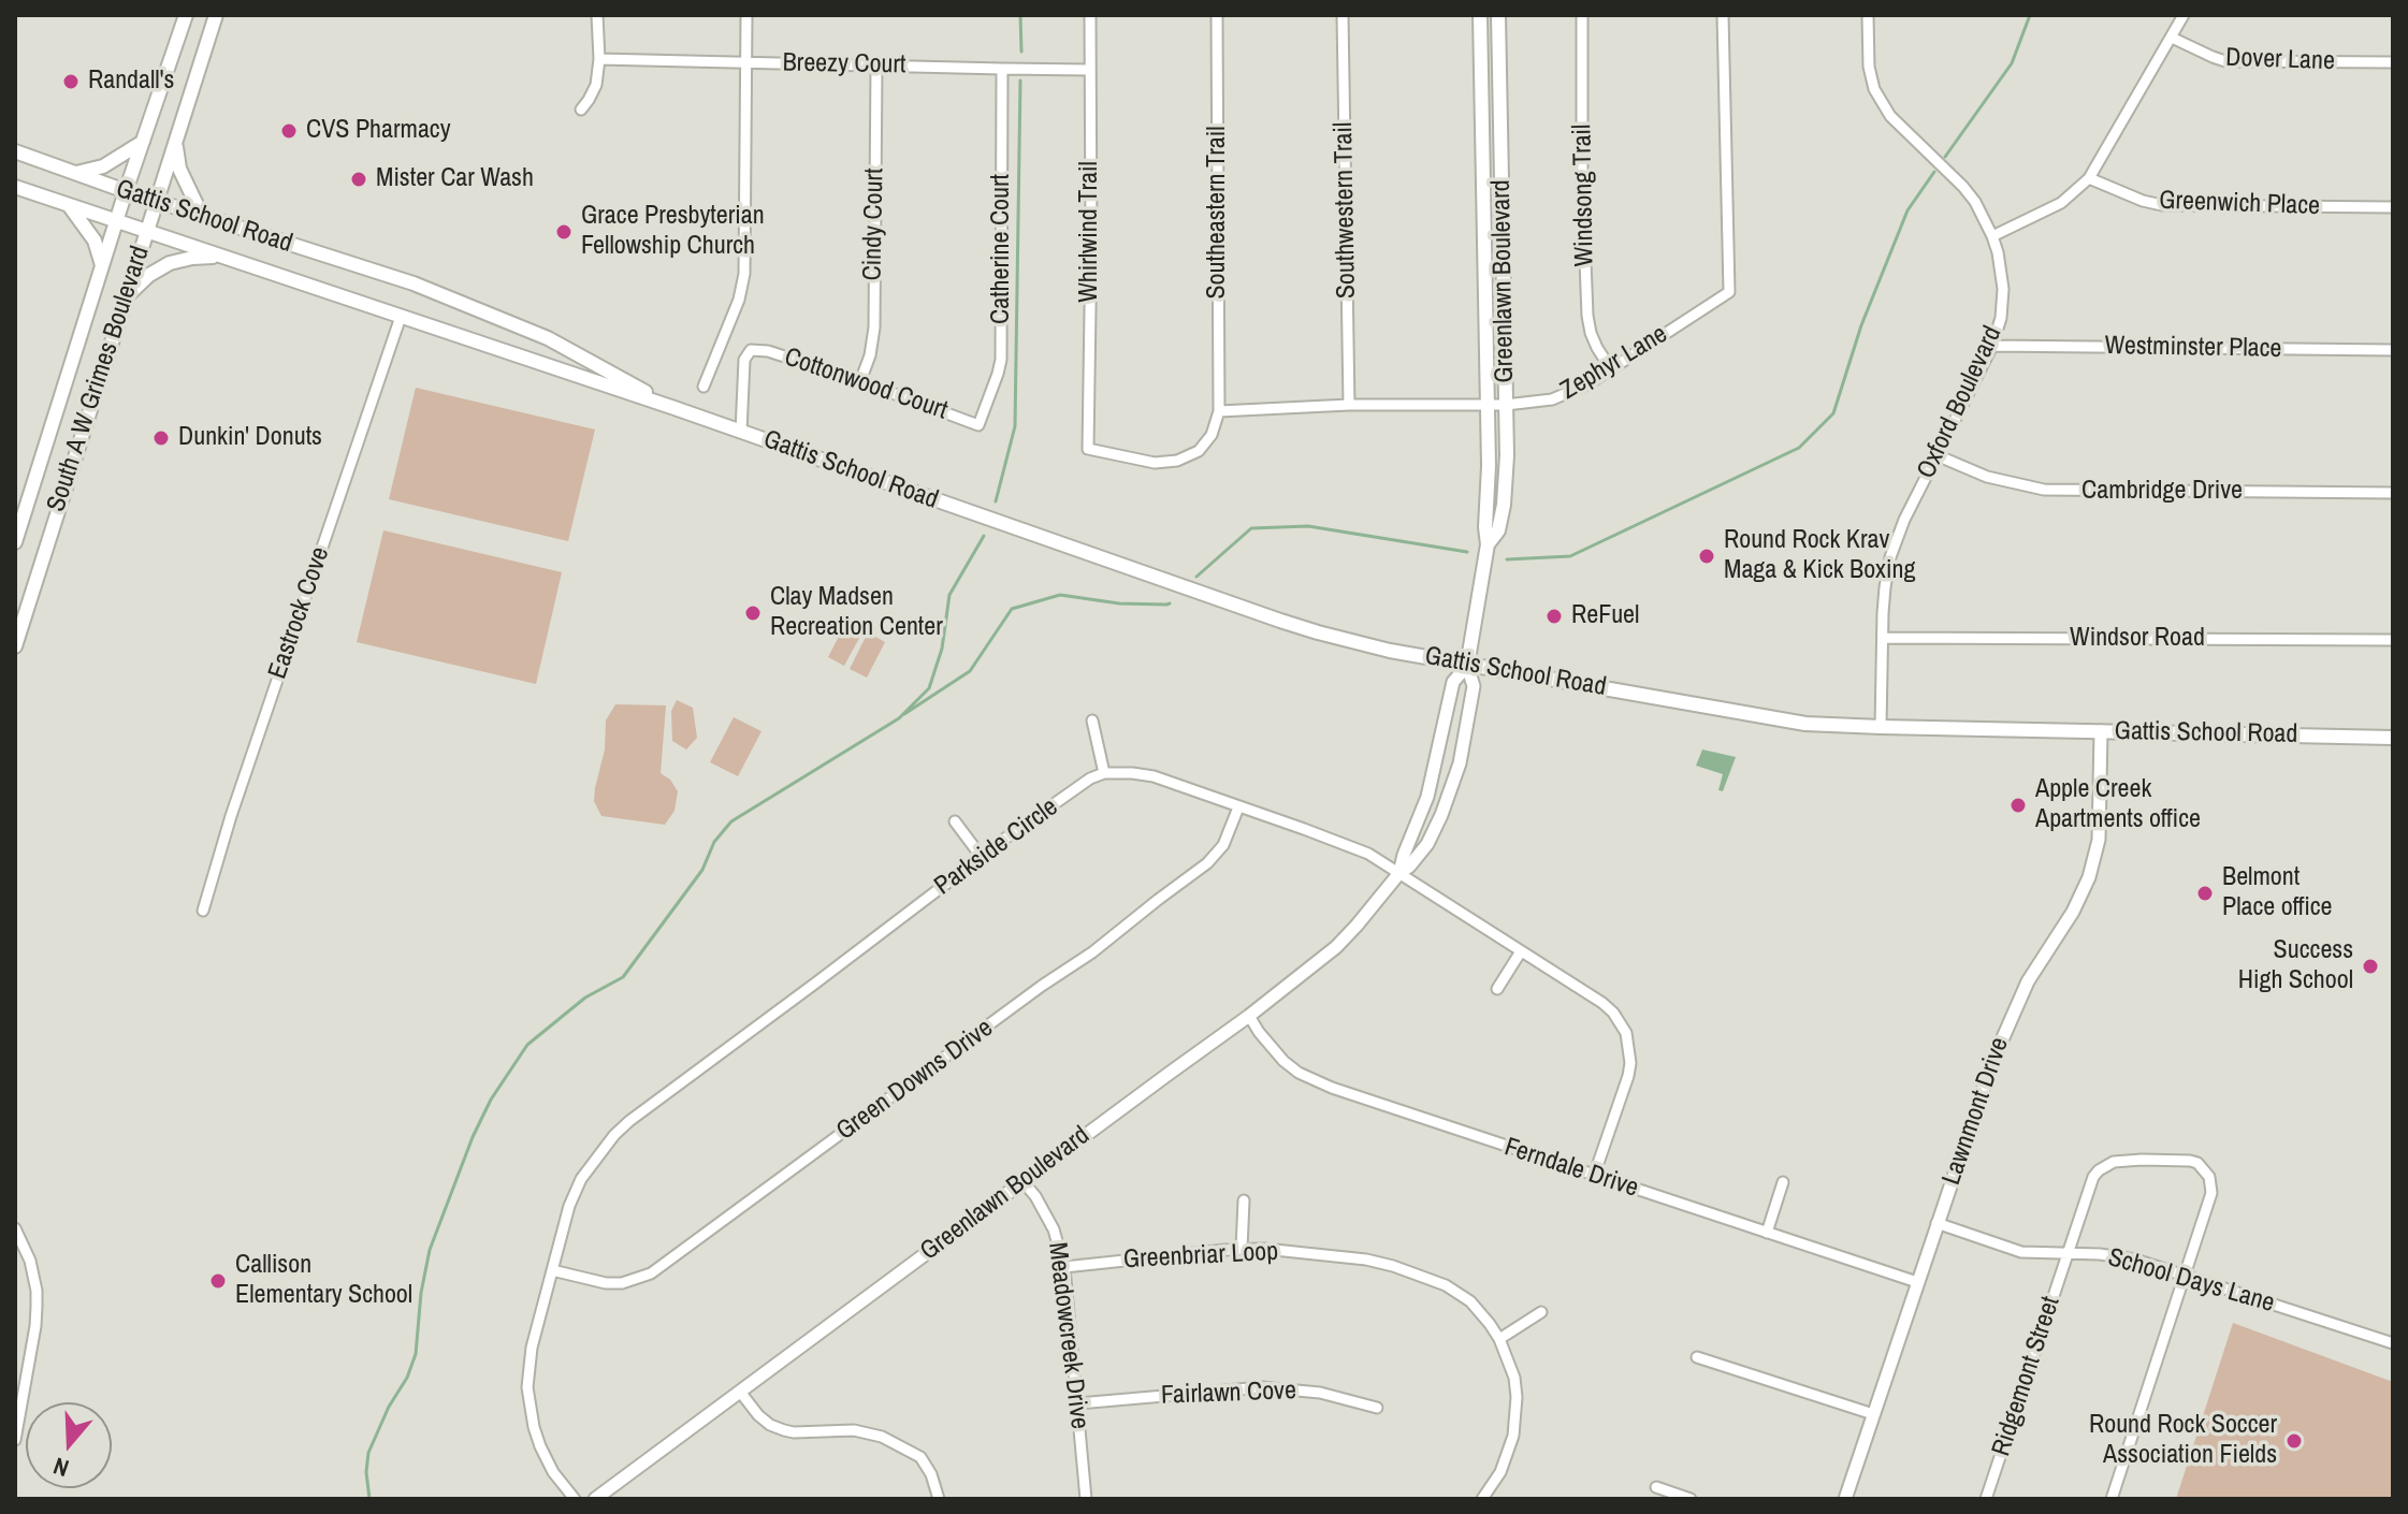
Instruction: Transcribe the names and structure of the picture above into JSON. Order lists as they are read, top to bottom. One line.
{"streets":{"main road":["Gattis School Road","Greenlawn Boulevard","South A W Grimes Boulevard"],"street":["Dover Lane","Breezy Court","Windsong Trail","Greenwich Place","Southwestern Trail","Southeastern Trail","Cindy Court","Whirlwind Trail","Catherine Court","Westminster Place","Zephyr Lane","Cottonwood Court","Oxford Boulevard","Cambridge Drive","Eastrock Cove","Windsor Road","Parkside Circle","Green Downs Drive","Lawnmont Drive","Ferndale Drive","Greenbriar Loop","School Days Lane","Meadowcreek Drive","Ridgemont Street","Fairlawn Cove"]},"crossings":[["Breezy Court","Cindy Court"],["Breezy Court","Whirlwind Trail"],["Breezy Court","Catherine Court"],["Windsong Trail","Zephyr Lane"],["Southwestern Trail","Zephyr Lane"],["Southeastern Trail","Whirlwind Trail"],["Southeastern Trail","Zephyr Lane"],["Gattis School Road","Greenlawn Boulevard"],["Gattis School Road","South A W Grimes Boulevard"],["Gattis School Road","Cottonwood Court"],["Gattis School Road","Oxford Boulevard"],["Gattis School Road","Eastrock Cove"],["Gattis School Road","Lawnmont Drive"],["Cindy Court","Cottonwood Court"],["Whirlwind Trail","Zephyr Lane"],["Catherine Court","Cottonwood Court"],["Greenlawn Boulevard","Zephyr Lane"],["Greenlawn Boulevard","Ferndale Drive"],["Greenlawn Boulevard","Meadowcreek Drive"],["Westminster Place","Oxford Boulevard"],["Oxford Boulevard","Cambridge Drive"],["Oxford Boulevard","Windsor Road"],["Parkside Circle","Green Downs Drive"],["Lawnmont Drive","Ferndale Drive"],["Lawnmont Drive","School Days Lane"],["Greenbriar Loop","Meadowcreek Drive"],["School Days Lane","Ridgemont Street"],["Meadowcreek Drive","Fairlawn Cove"]],"places":["Randall's","CVS Pharmacy","Mister Car Wash","Grace Presbyterian Fellowship Church","Dunkin' Donuts","Round Rock Krav Maga & Kick Boxing","Clay Madsen Recreation Center","ReFuel","Apple Creek Apartments office","Belmont Place office","Success High School","Callison Elementary School","Round Rock Soccer Association Fields"],"north":"bottom"}
